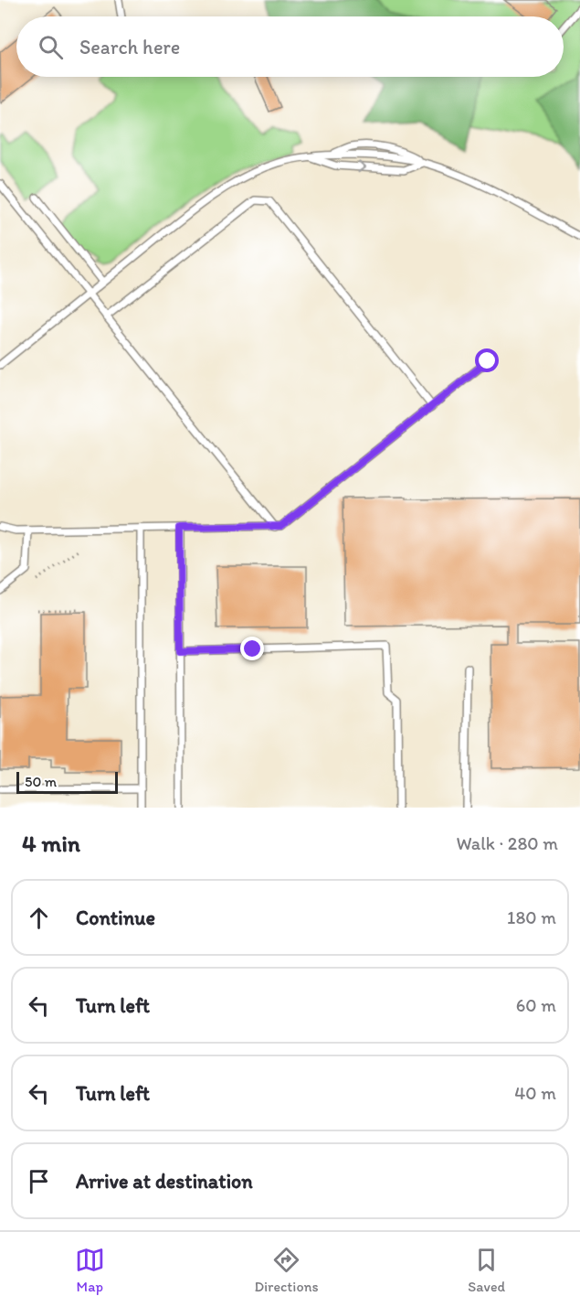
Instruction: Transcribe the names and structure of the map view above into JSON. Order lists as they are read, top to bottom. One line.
{"scale_bar":"50 m","page":{"search":"Search here","scale":"50 m","heading":["4 min","Walk · 280 m"],"list":[["Continue","180 m"],["Turn left","60 m"],["Turn left","40 m"],"Arrive at destination"],"nav":["Map","Directions","Saved"]}}
